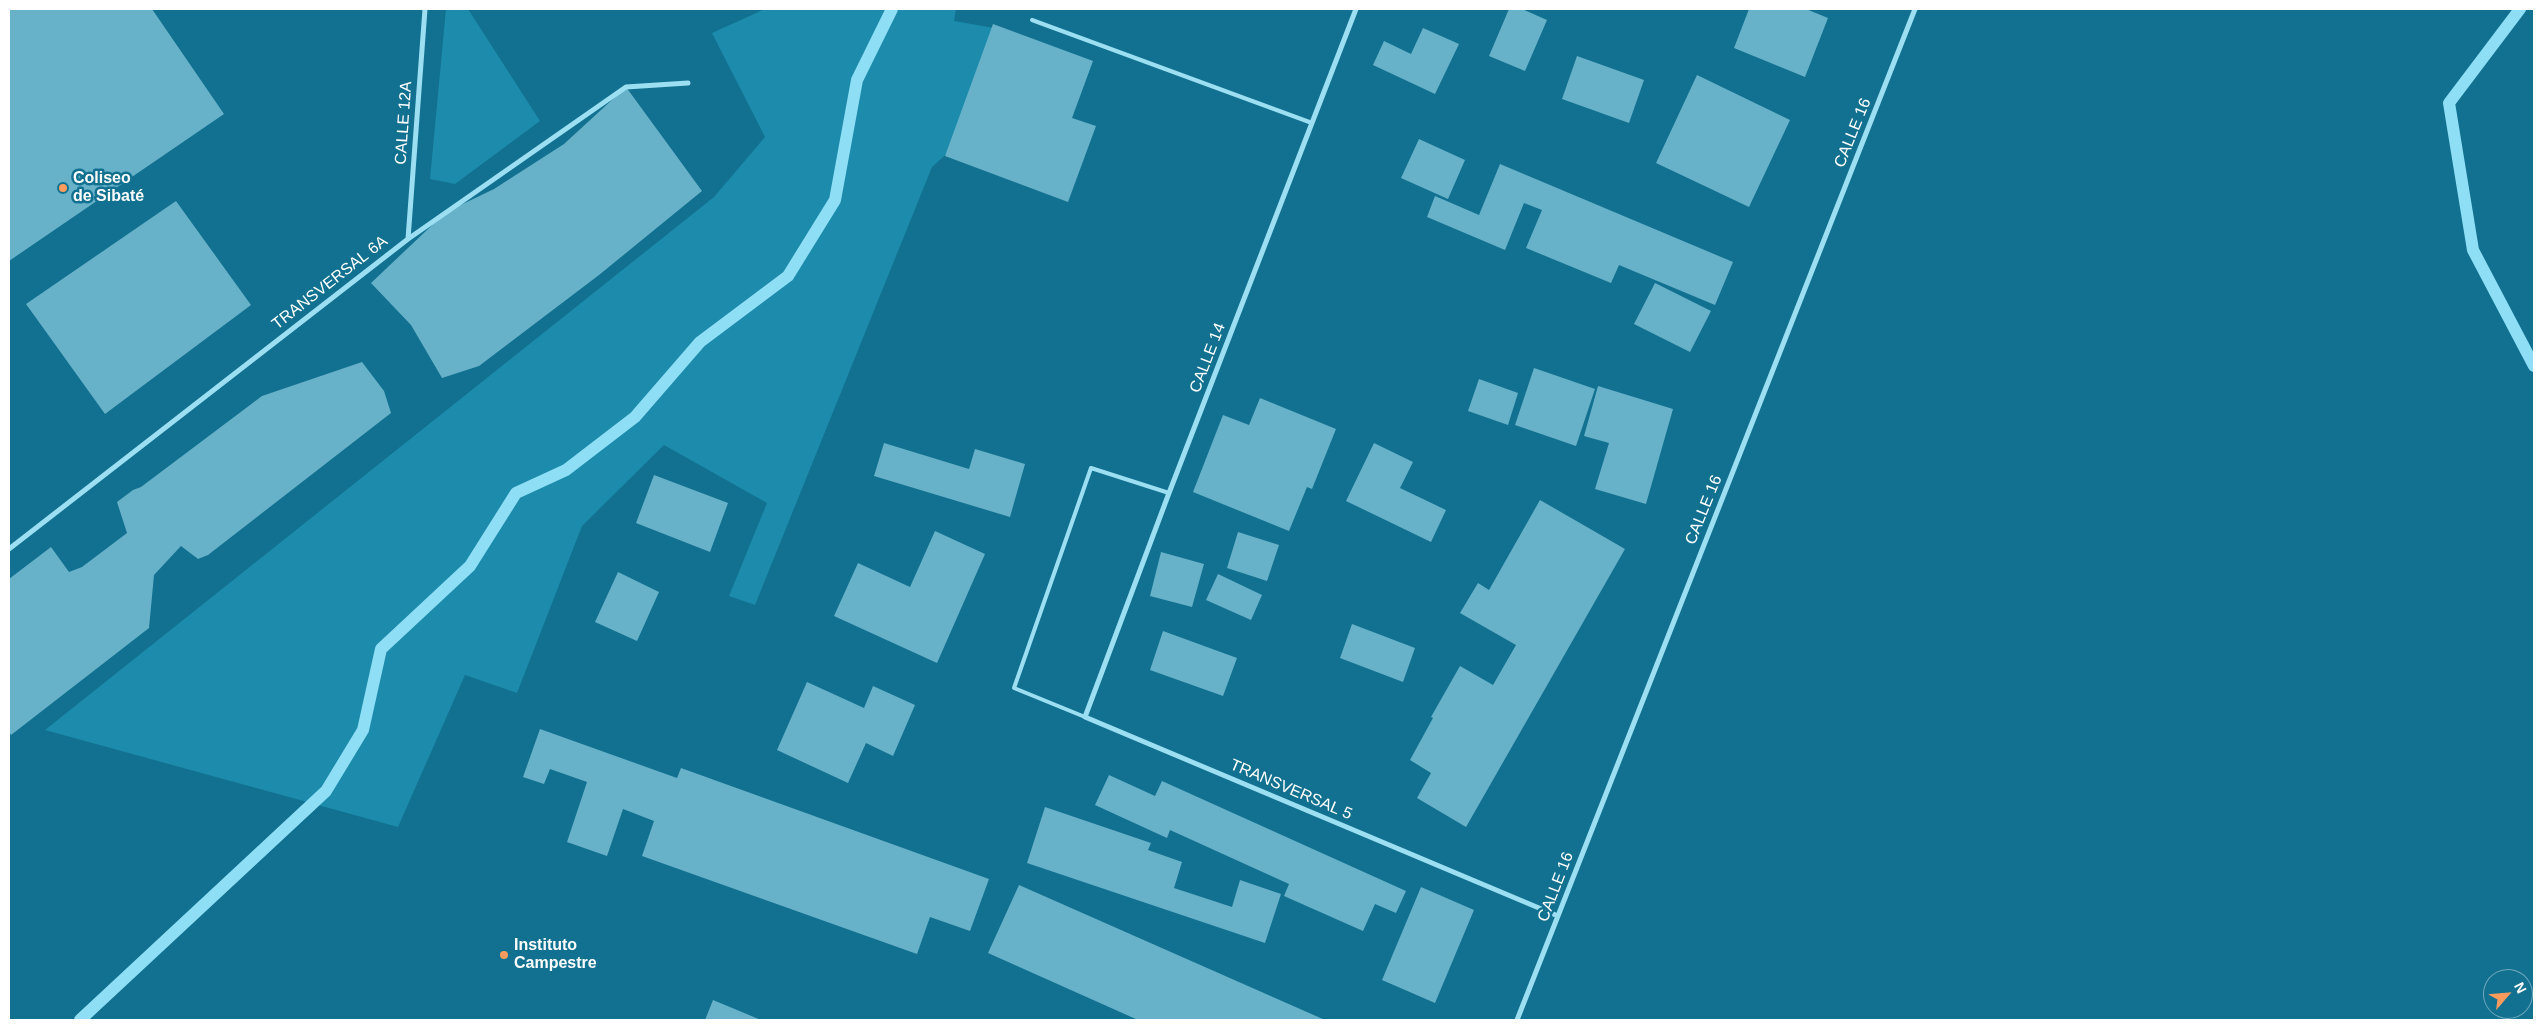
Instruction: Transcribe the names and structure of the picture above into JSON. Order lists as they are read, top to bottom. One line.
{"streets":{"street":["CALLE 12A","CALLE 16","TRANSVERSAL 6A","CALLE 14","TRANSVERSAL 5"]},"crossings":[["CALLE 12A","TRANSVERSAL 6A"],["CALLE 16","TRANSVERSAL 5"],["CALLE 14","TRANSVERSAL 5"]],"places":["Coliseo de Sibaté","Instituto Campestre"],"north":"top right"}
